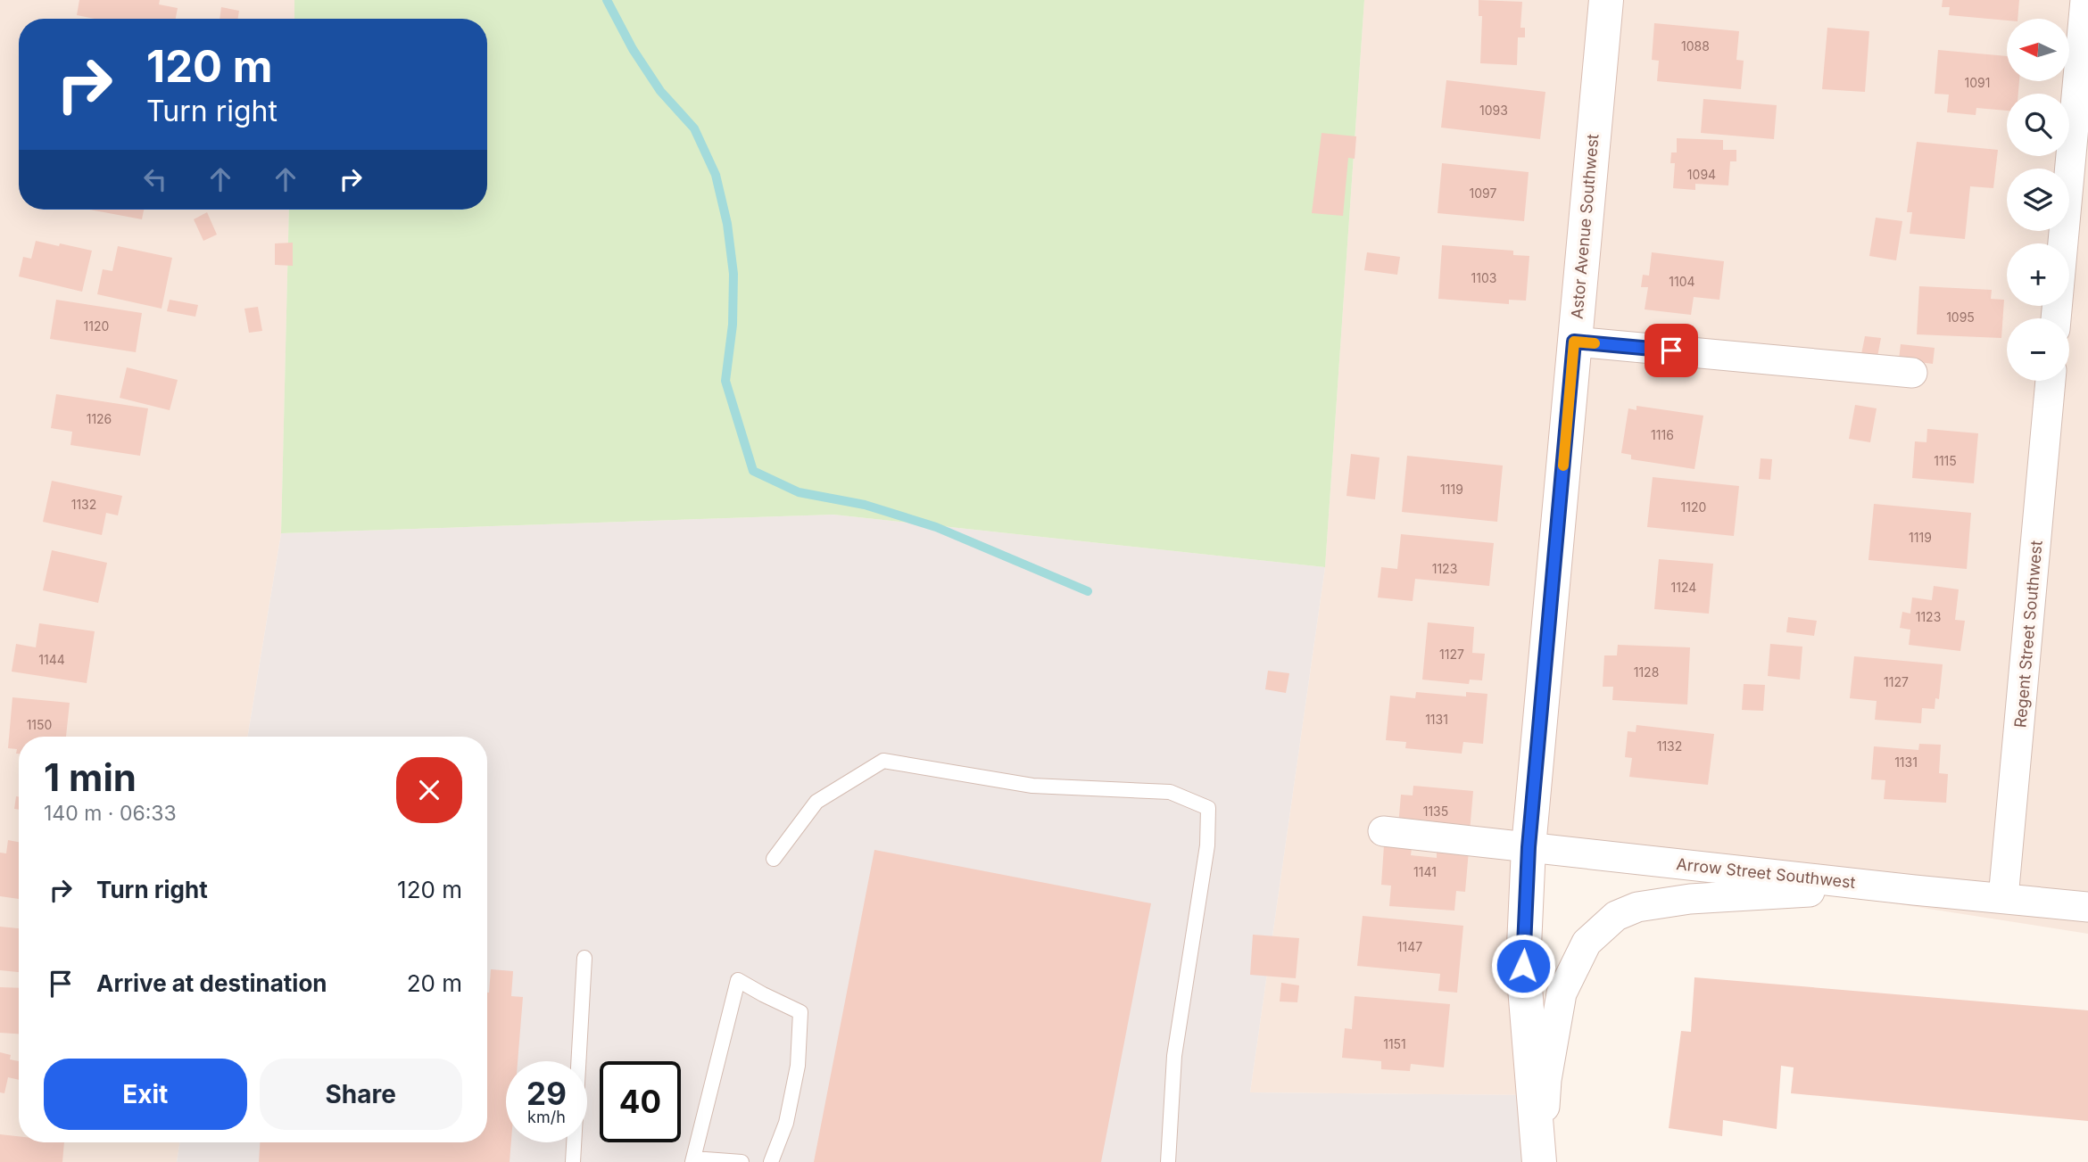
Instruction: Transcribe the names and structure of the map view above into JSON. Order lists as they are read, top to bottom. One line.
{"streets":{"street":["Astor Avenue Southwest","Regent Street Southwest","Arrow Street Southwest"]},"crossings":[["Astor Avenue Southwest","Arrow Street Southwest"],["Regent Street Southwest","Arrow Street Southwest"]],"house_numbers":["1088","1091","1093","1094","1097","1103","1104","1095","1120","1126","1116","1115","1119","1132","1120","1119","1123","1124","1123","1127","1144","1128","1127","1131","1150","1132","1131","1135","1141","1147","1151"],"north":"left","page":{"map_buttons":["+","−"],"turn":["120 m","Turn right"],"heading":["1 min","140 m · 06:33"],"list":[{"name":"Turn right","value":"120 m"},{"name":"Arrive at destination","value":"20 m"}],"buttons":["Exit","Share"],"speed":"29 km/h","limit":"40"}}
